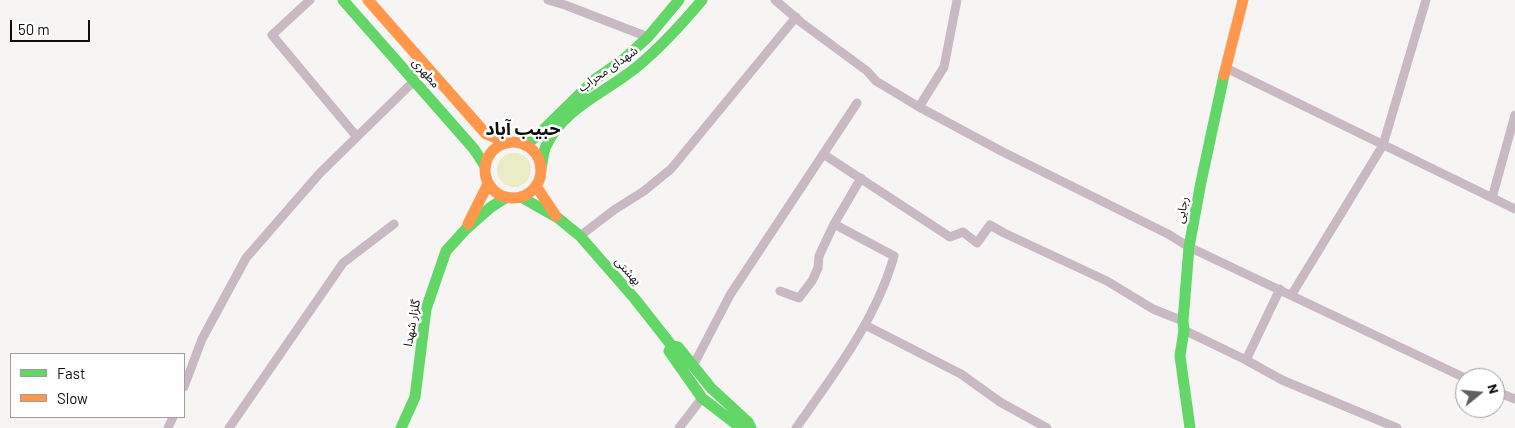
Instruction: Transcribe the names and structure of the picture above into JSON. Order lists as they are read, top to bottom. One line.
{"streets":{"street":["شهدای محراب","مطهری","رجایی","بهشتی","گلزار شهدا"]},"crossings":[["شهدای محراب","مطهری"]],"districts":["حبیب آباد"],"legend":["Fast","Slow"],"scale_bar":"50 m","north":"right"}
